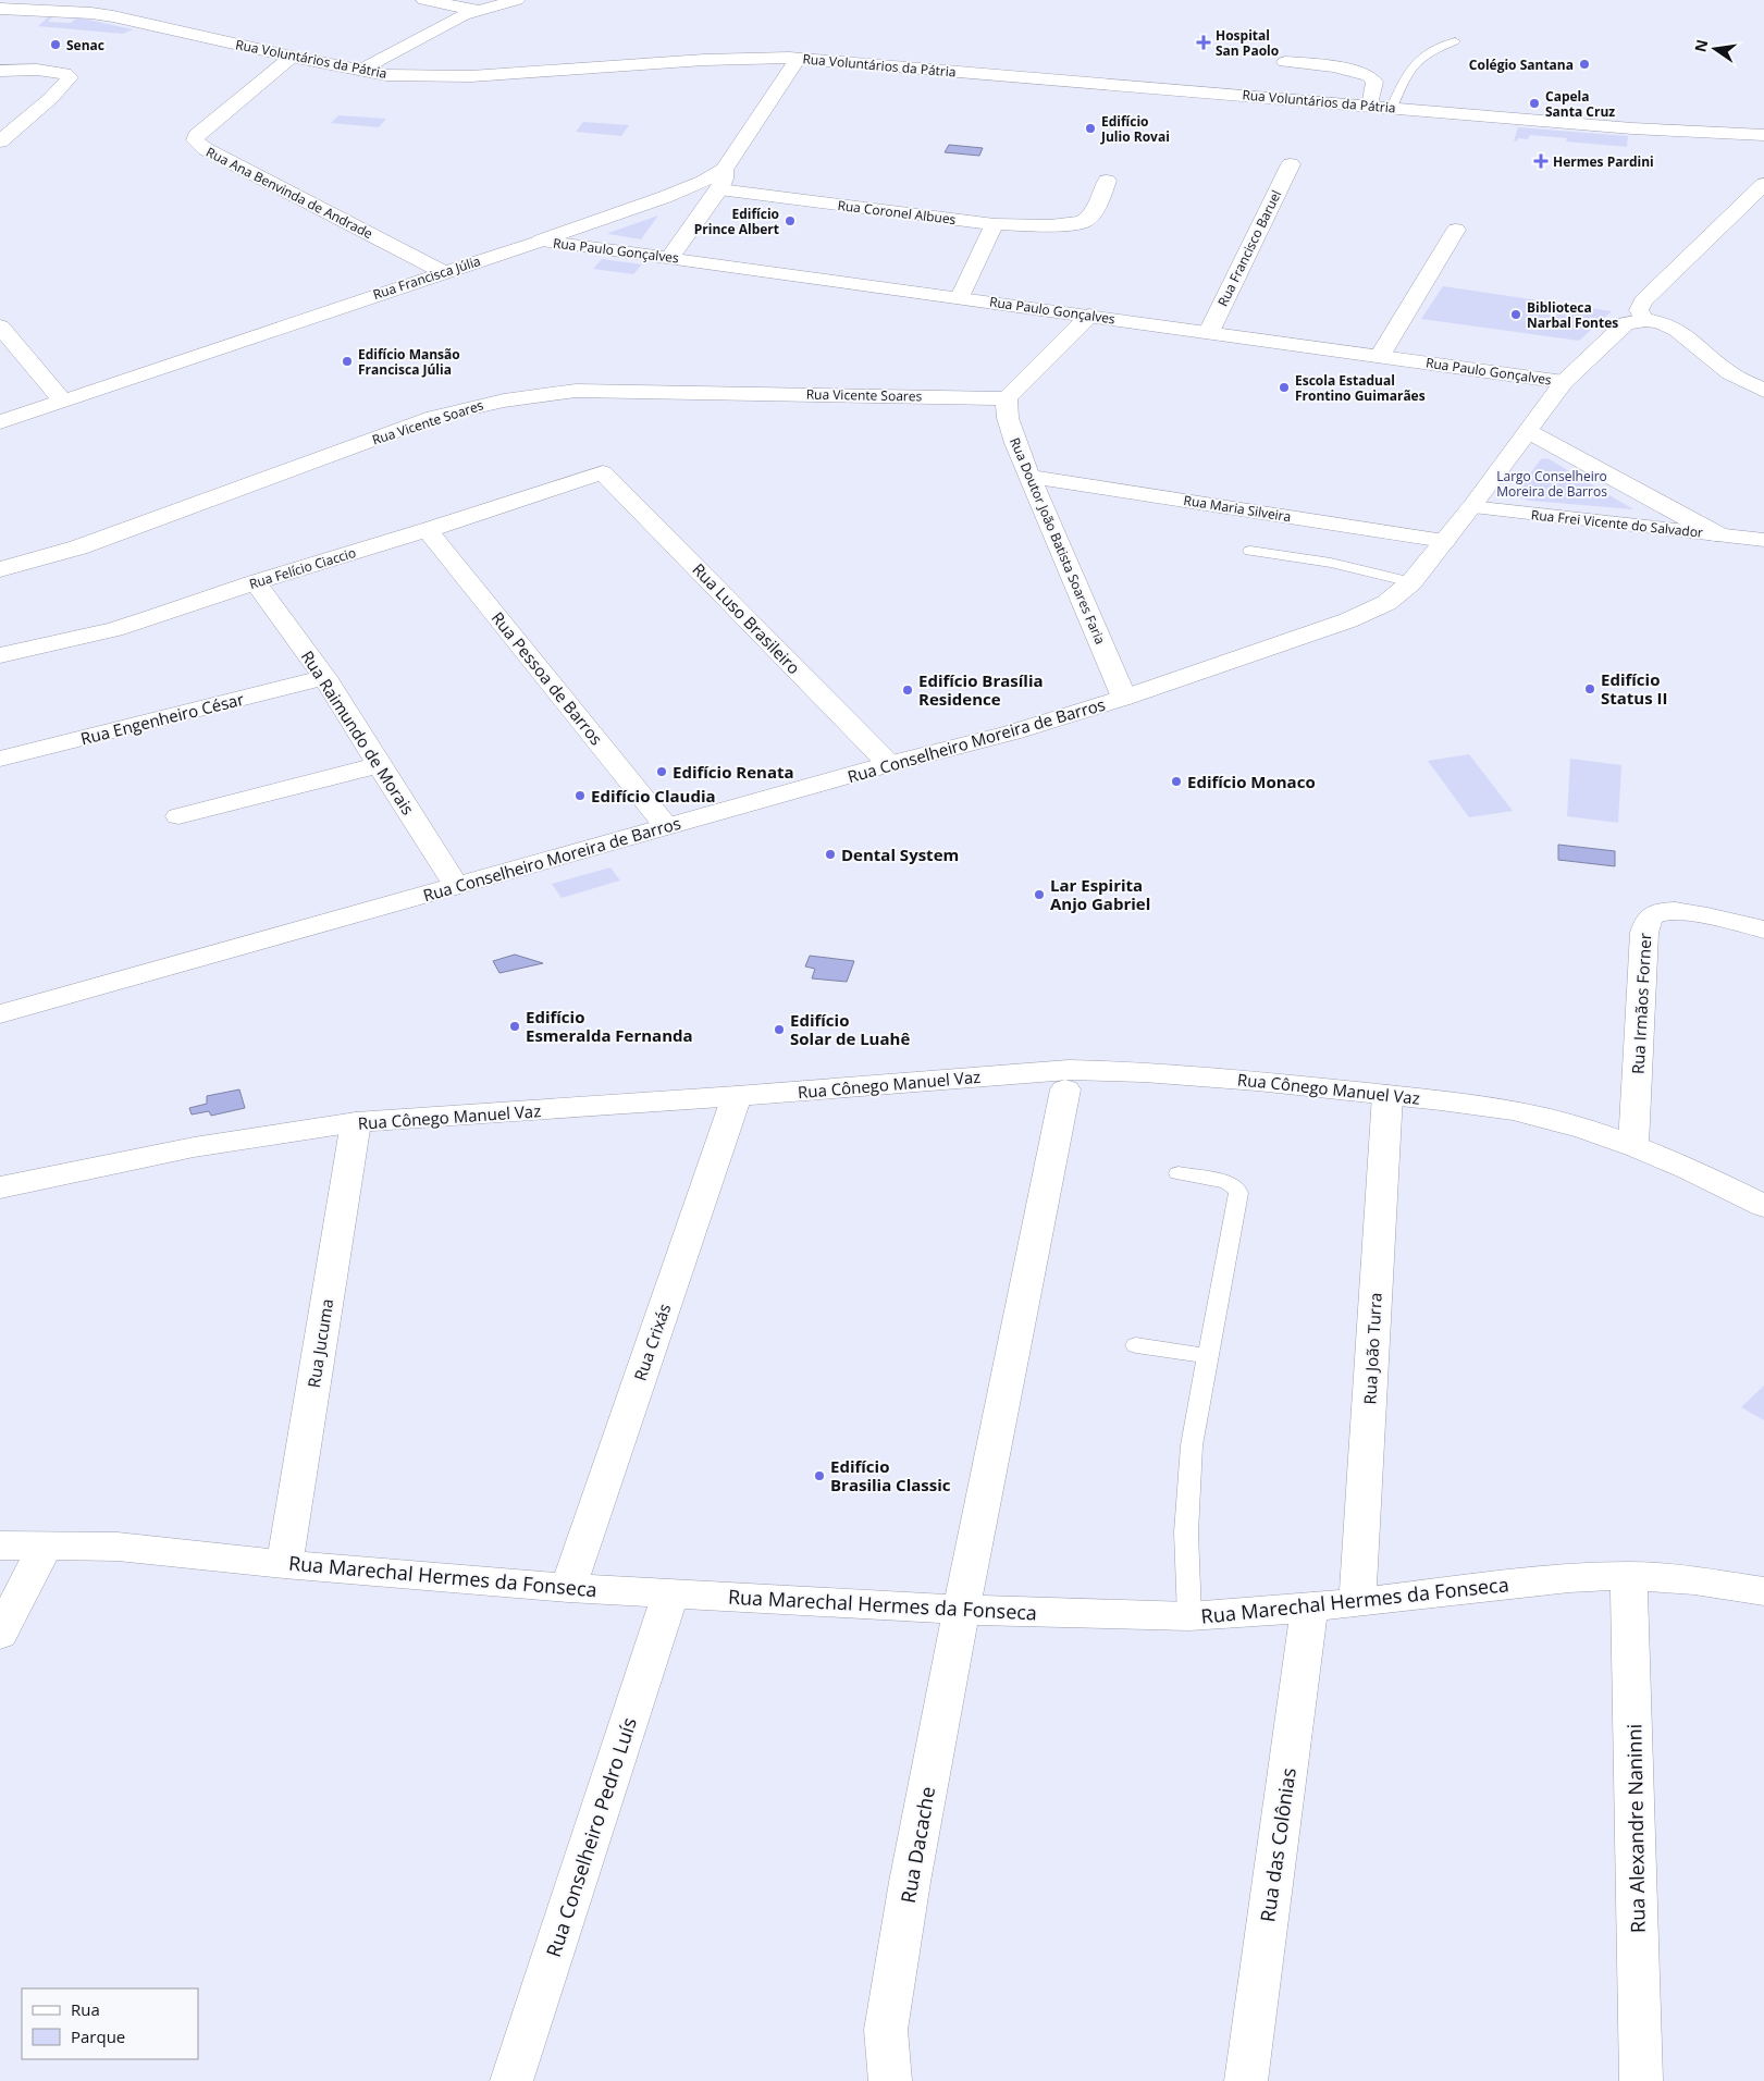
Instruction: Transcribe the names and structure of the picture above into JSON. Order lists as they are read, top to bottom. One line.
{"streets":{"street":["Rua Voluntários da Pátria","Rua Ana Benvinda de Andrade","Rua Coronel Albues","Rua Francisco Baruel","Rua Paulo Gonçalves","Rua Francisca Júlia","Rua Vicente Soares","Rua Maria Silveira","Rua Frei Vicente do Salvador","Rua Doutor João Batista Soares Faria","Rua Felício Ciaccio","Rua Luso Brasileiro","Rua Pessoa de Barros","Rua Engenheiro César","Rua Raimundo de Morais","Rua Conselheiro Moreira de Barros","Rua Irmãos Forner","Rua Cônego Manuel Vaz","Rua Crixás","Rua Jucuma","Rua João Turra","Rua Marechal Hermes da Fonseca","Rua Alexandre Naninni","Rua Conselheiro Pedro Luís","Rua Dacache","Rua das Colônias"]},"crossings":[["Rua Voluntários da Pátria","Rua Ana Benvinda de Andrade"],["Rua Voluntários da Pátria","Rua Francisca Júlia"],["Rua Ana Benvinda de Andrade","Rua Francisca Júlia"],["Rua Francisco Baruel","Rua Paulo Gonçalves"],["Rua Paulo Gonçalves","Rua Francisca Júlia"],["Rua Paulo Gonçalves","Rua Conselheiro Moreira de Barros"],["Rua Vicente Soares","Rua Doutor João Batista Soares Faria"],["Rua Maria Silveira","Rua Doutor João Batista Soares Faria"],["Rua Maria Silveira","Rua Conselheiro Moreira de Barros"],["Rua Frei Vicente do Salvador","Rua Conselheiro Moreira de Barros"],["Rua Doutor João Batista Soares Faria","Rua Conselheiro Moreira de Barros"],["Rua Felício Ciaccio","Rua Luso Brasileiro"],["Rua Felício Ciaccio","Rua Pessoa de Barros"],["Rua Felício Ciaccio","Rua Raimundo de Morais"],["Rua Luso Brasileiro","Rua Conselheiro Moreira de Barros"],["Rua Pessoa de Barros","Rua Conselheiro Moreira de Barros"],["Rua Engenheiro César","Rua Raimundo de Morais"],["Rua Raimundo de Morais","Rua Conselheiro Moreira de Barros"],["Rua Irmãos Forner","Rua Cônego Manuel Vaz"],["Rua Cônego Manuel Vaz","Rua Crixás"],["Rua Cônego Manuel Vaz","Rua Jucuma"],["Rua Cônego Manuel Vaz","Rua João Turra"],["Rua Crixás","Rua Marechal Hermes da Fonseca"],["Rua Jucuma","Rua Marechal Hermes da Fonseca"],["Rua João Turra","Rua Marechal Hermes da Fonseca"],["Rua Marechal Hermes da Fonseca","Rua Alexandre Naninni"],["Rua Marechal Hermes da Fonseca","Rua Conselheiro Pedro Luís"],["Rua Marechal Hermes da Fonseca","Rua Dacache"],["Rua Marechal Hermes da Fonseca","Rua das Colônias"]],"parks":["Largo Conselheiro Moreira de Barros"],"places":{"health":["Hospital San Paolo","Hermes Pardini"],"other":["Senac","Colégio Santana","Capela Santa Cruz","Edifício Julio Rovai","Edifício Prince Albert","Biblioteca Narbal Fontes","Edifício Mansão Francisca Júlia","Escola Estadual Frontino Guimarães","Edifício Status II","Edifício Brasília Residence","Edifício Renata","Edifício Monaco","Edifício Claudia","Dental System","Lar Espirita Anjo Gabriel","Edifício Esmeralda Fernanda","Edifício Solar de Luahê","Edifício Brasilia Classic"]},"legend":["Rua","Parque"],"north":"left"}
